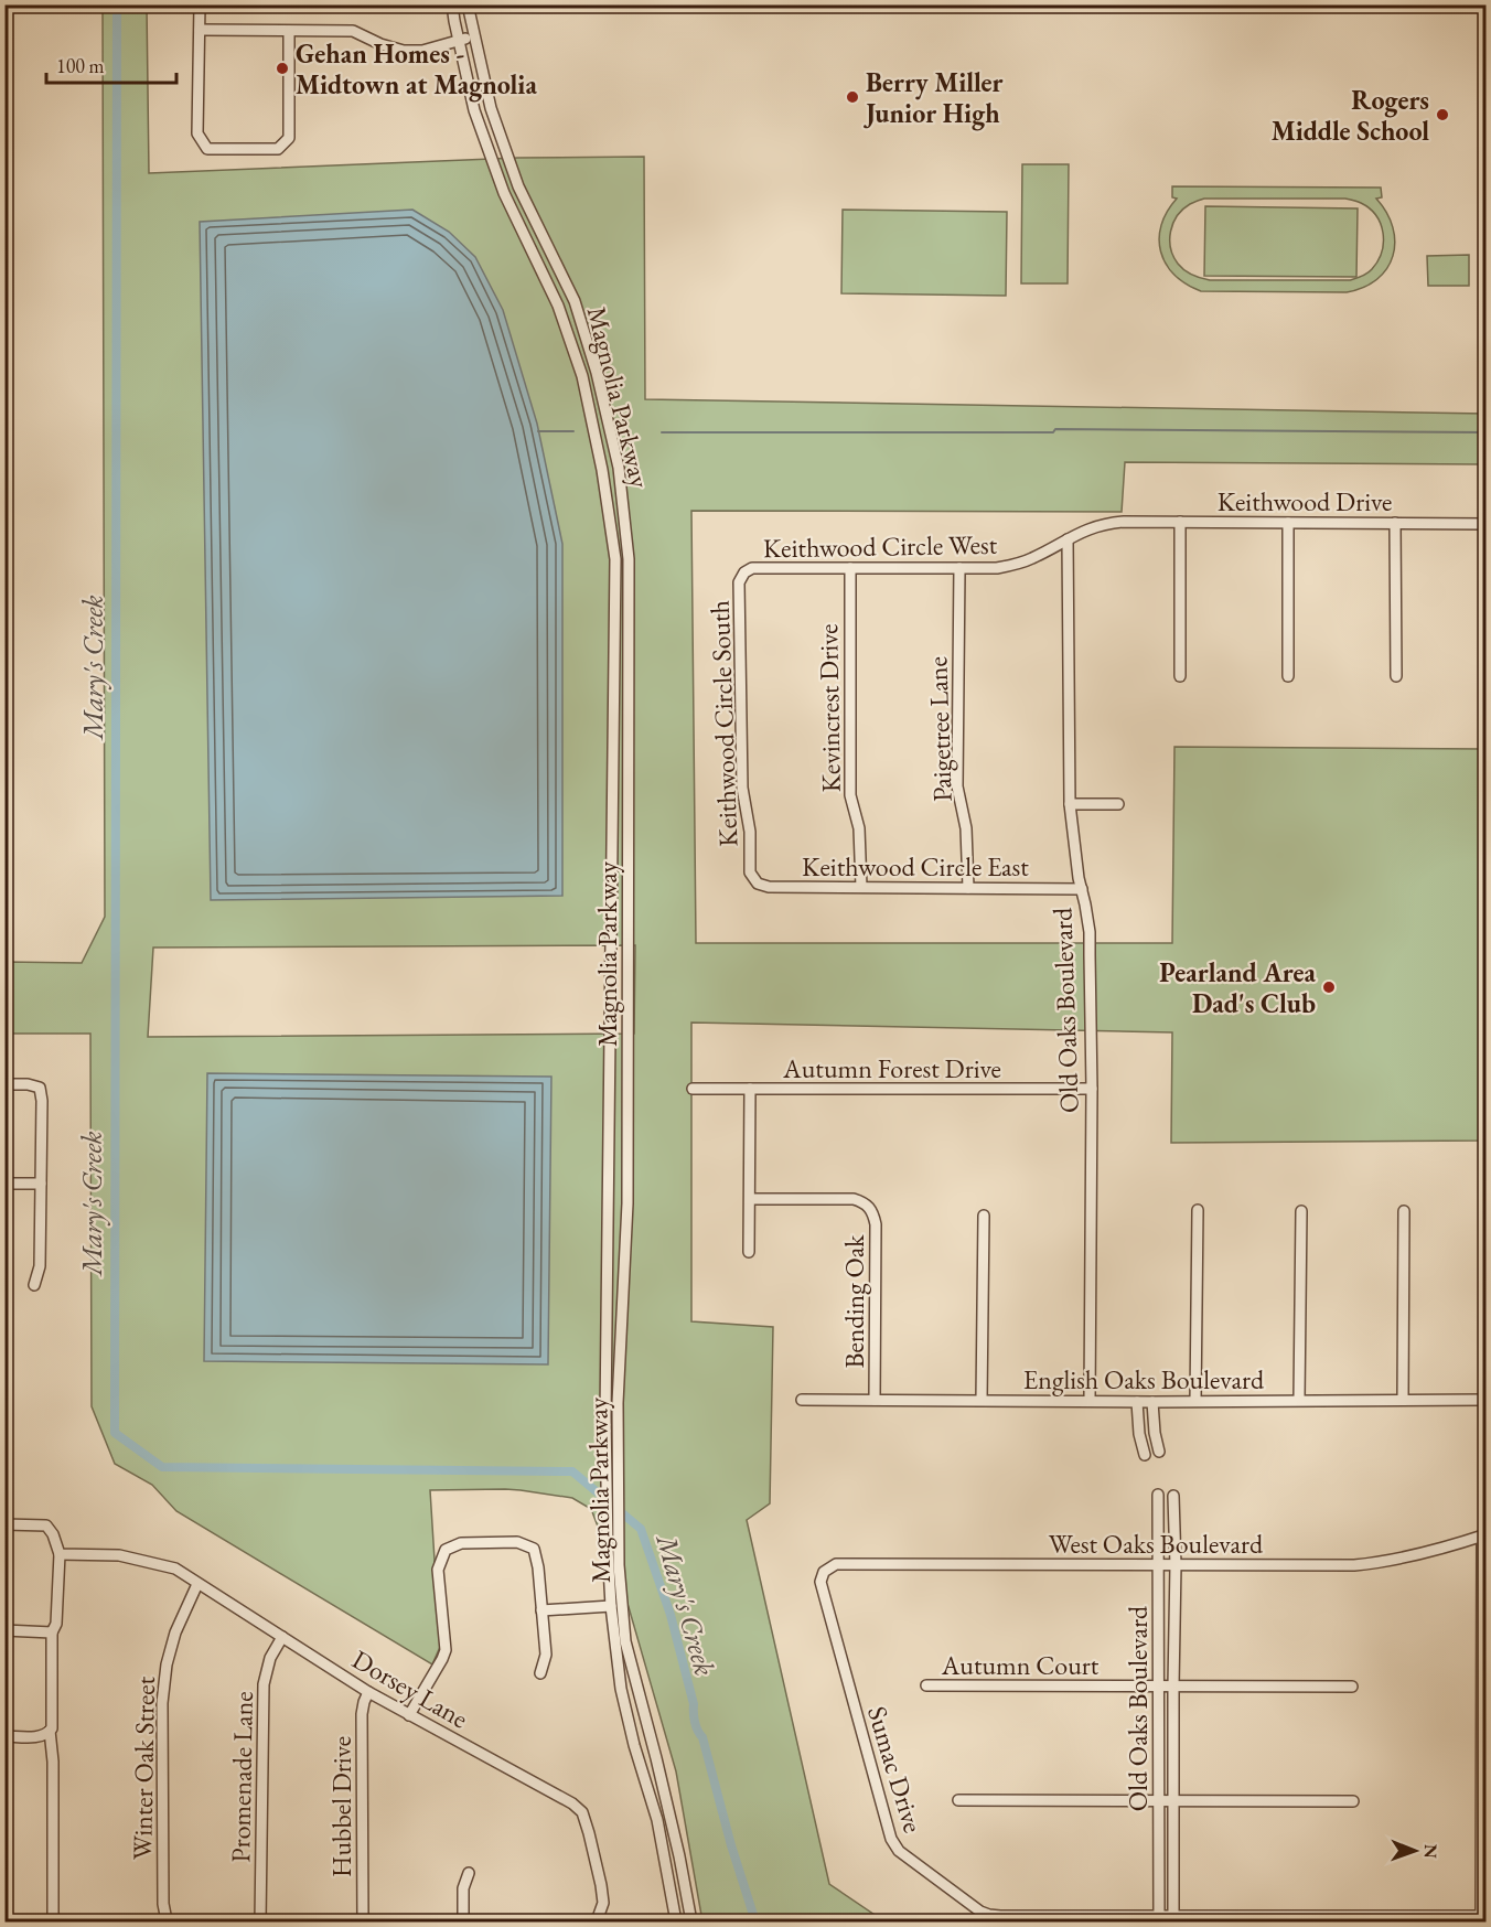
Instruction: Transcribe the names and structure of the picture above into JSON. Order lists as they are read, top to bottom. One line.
{"streets":{"street":["Magnolia Parkway","Keithwood Drive","Keithwood Circle West","Kevincrest Drive","Keithwood Circle South","Paigetree Lane","Keithwood Circle East","Old Oaks Boulevard","Autumn Forest Drive","Bending Oak","English Oaks Boulevard","West Oaks Boulevard","Autumn Court","Dorsey Lane","Winter Oak Street","Sumac Drive","Promenade Lane","Hubbel Drive"]},"crossings":[["Keithwood Drive","Keithwood Circle West"],["Keithwood Circle West","Kevincrest Drive"],["Keithwood Circle West","Keithwood Circle South"],["Keithwood Circle West","Paigetree Lane"],["Keithwood Circle West","Old Oaks Boulevard"],["Kevincrest Drive","Keithwood Circle East"],["Keithwood Circle South","Keithwood Circle East"],["Paigetree Lane","Keithwood Circle East"],["Keithwood Circle East","Old Oaks Boulevard"],["Old Oaks Boulevard","Autumn Forest Drive"],["Old Oaks Boulevard","English Oaks Boulevard"],["Old Oaks Boulevard","West Oaks Boulevard"],["Old Oaks Boulevard","Autumn Court"],["Old Oaks Boulevard","Sumac Drive"],["Bending Oak","English Oaks Boulevard"],["West Oaks Boulevard","Sumac Drive"],["Dorsey Lane","Winter Oak Street"],["Dorsey Lane","Promenade Lane"],["Dorsey Lane","Hubbel Drive"]],"water":["Mary's Creek"],"places":["Gehan Homes - Midtown at Magnolia","Berry Miller Junior High","Rogers Middle School","Pearland Area Dad's Club"],"scale_bar":"100 m","north":"right"}
